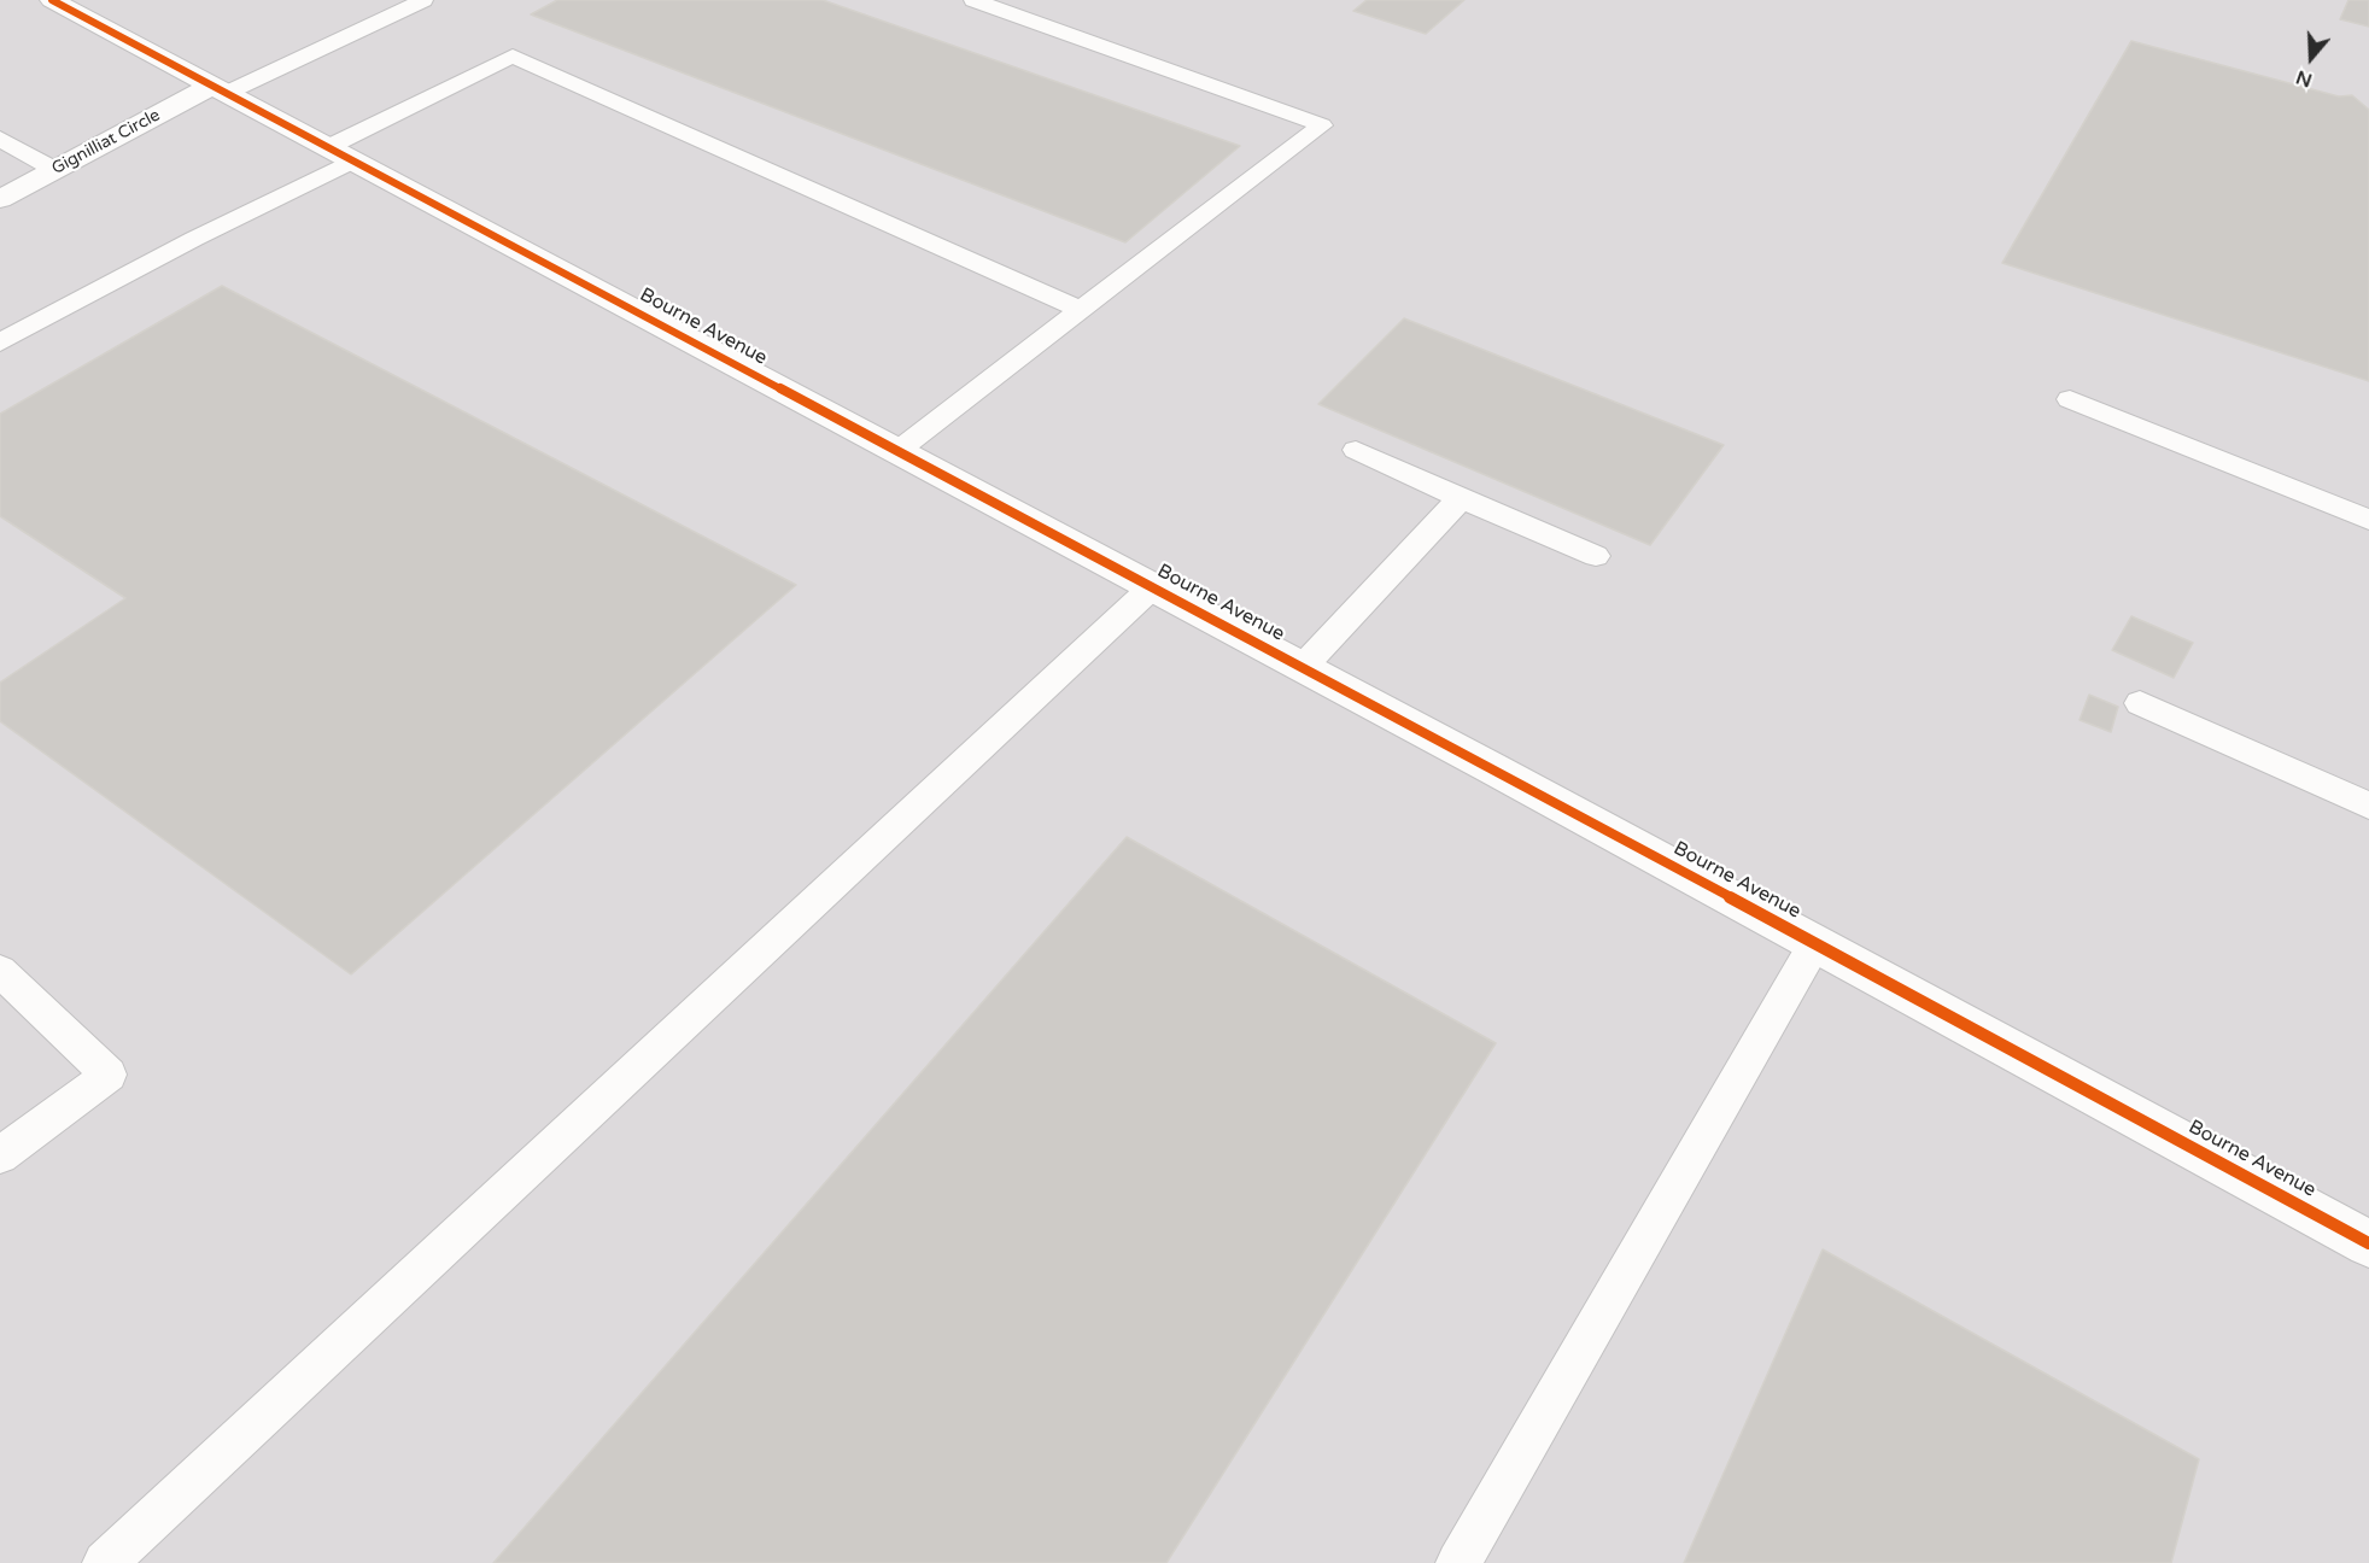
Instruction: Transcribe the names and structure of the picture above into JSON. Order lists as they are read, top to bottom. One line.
{"streets":{"street":["Gignilliat Circle","Bourne Avenue"]},"crossings":[["Gignilliat Circle","Bourne Avenue"]],"north":"bottom"}
